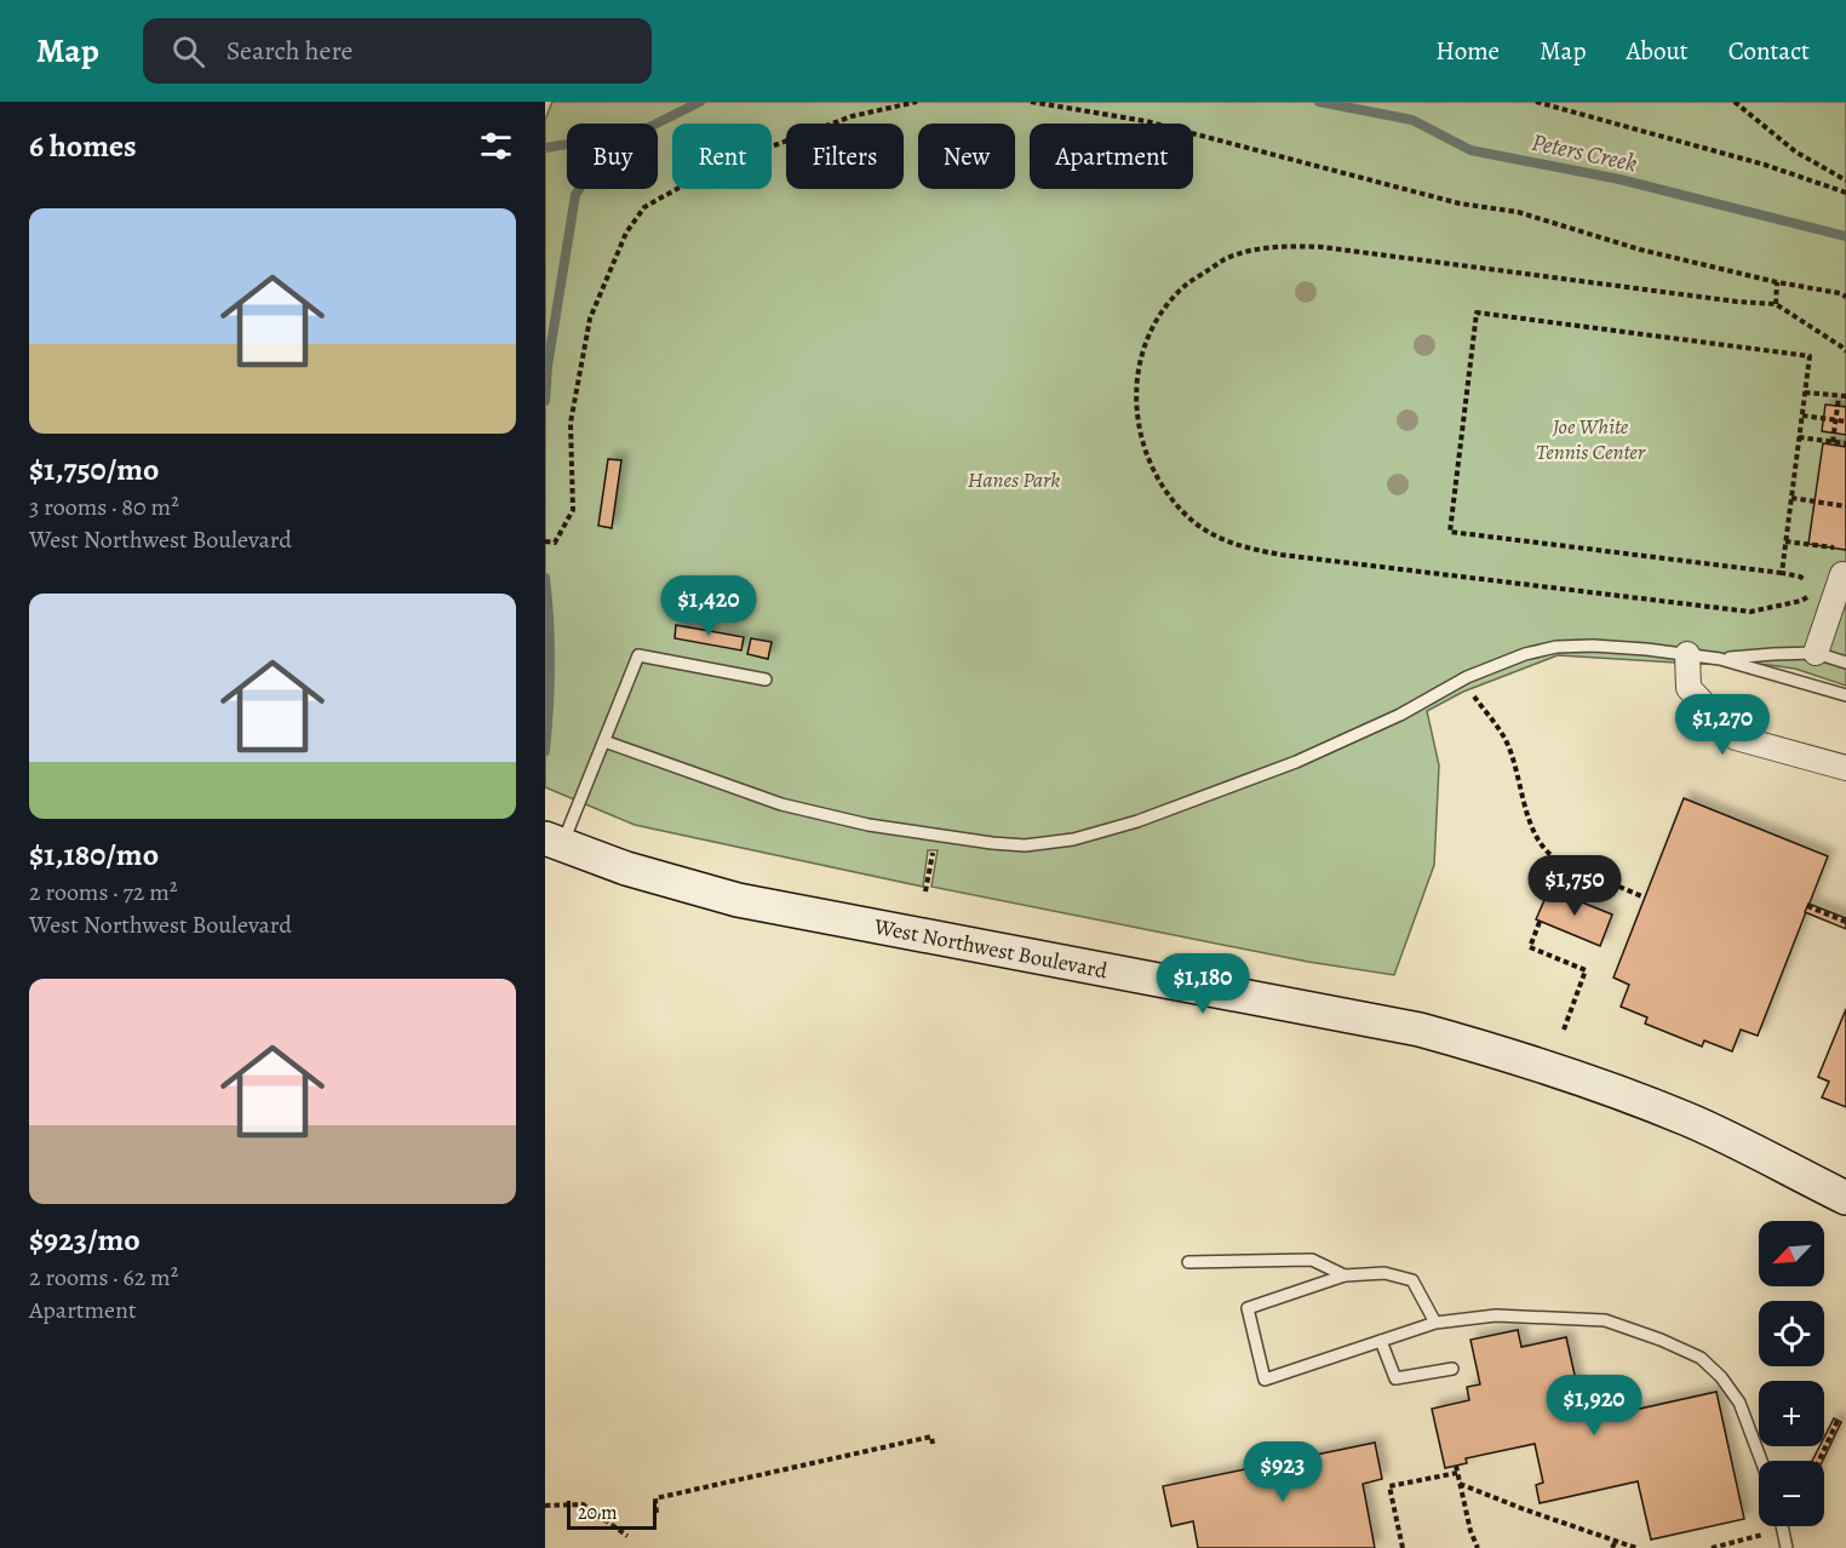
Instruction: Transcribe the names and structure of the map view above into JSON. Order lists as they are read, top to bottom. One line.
{"streets":{"main road":["West Northwest Boulevard"]},"water":["Peters Creek"],"parks":["Joe White Tennis Center","Hanes Park"],"scale_bar":"20 m","north":"bottom left","page":{"header":"Map","search":"Search here","nav":["Home","Map","About","Contact"],"heading":"6 homes","chip":["Buy","Rent","Filters","New","Apartment"],"list":[{"name":"$1,750/mo","note":"3 rooms · 80 m² · West Northwest Boulevard"},{"name":"$1,180/mo","note":"2 rooms · 72 m² · West Northwest Boulevard"},{"name":"$923/mo","note":"2 rooms · 62 m² · Apartment"}],"price":["$1,420","$1,270","$1,750","$1,180","$1,920","$923"],"map_buttons":["+","−"],"scale":"20 m"}}
